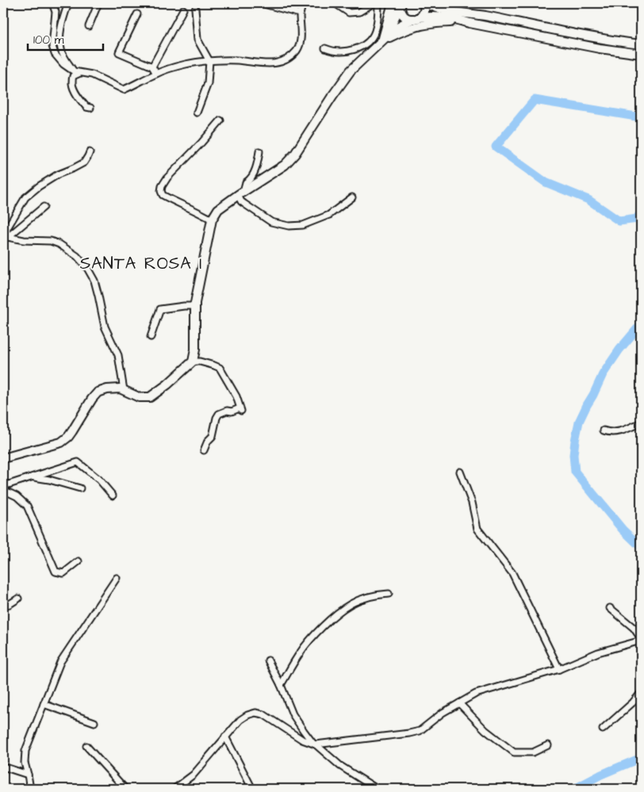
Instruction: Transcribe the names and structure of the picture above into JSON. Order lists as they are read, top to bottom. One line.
{"districts":["SANTA ROSA I"],"scale_bar":"100 m"}
